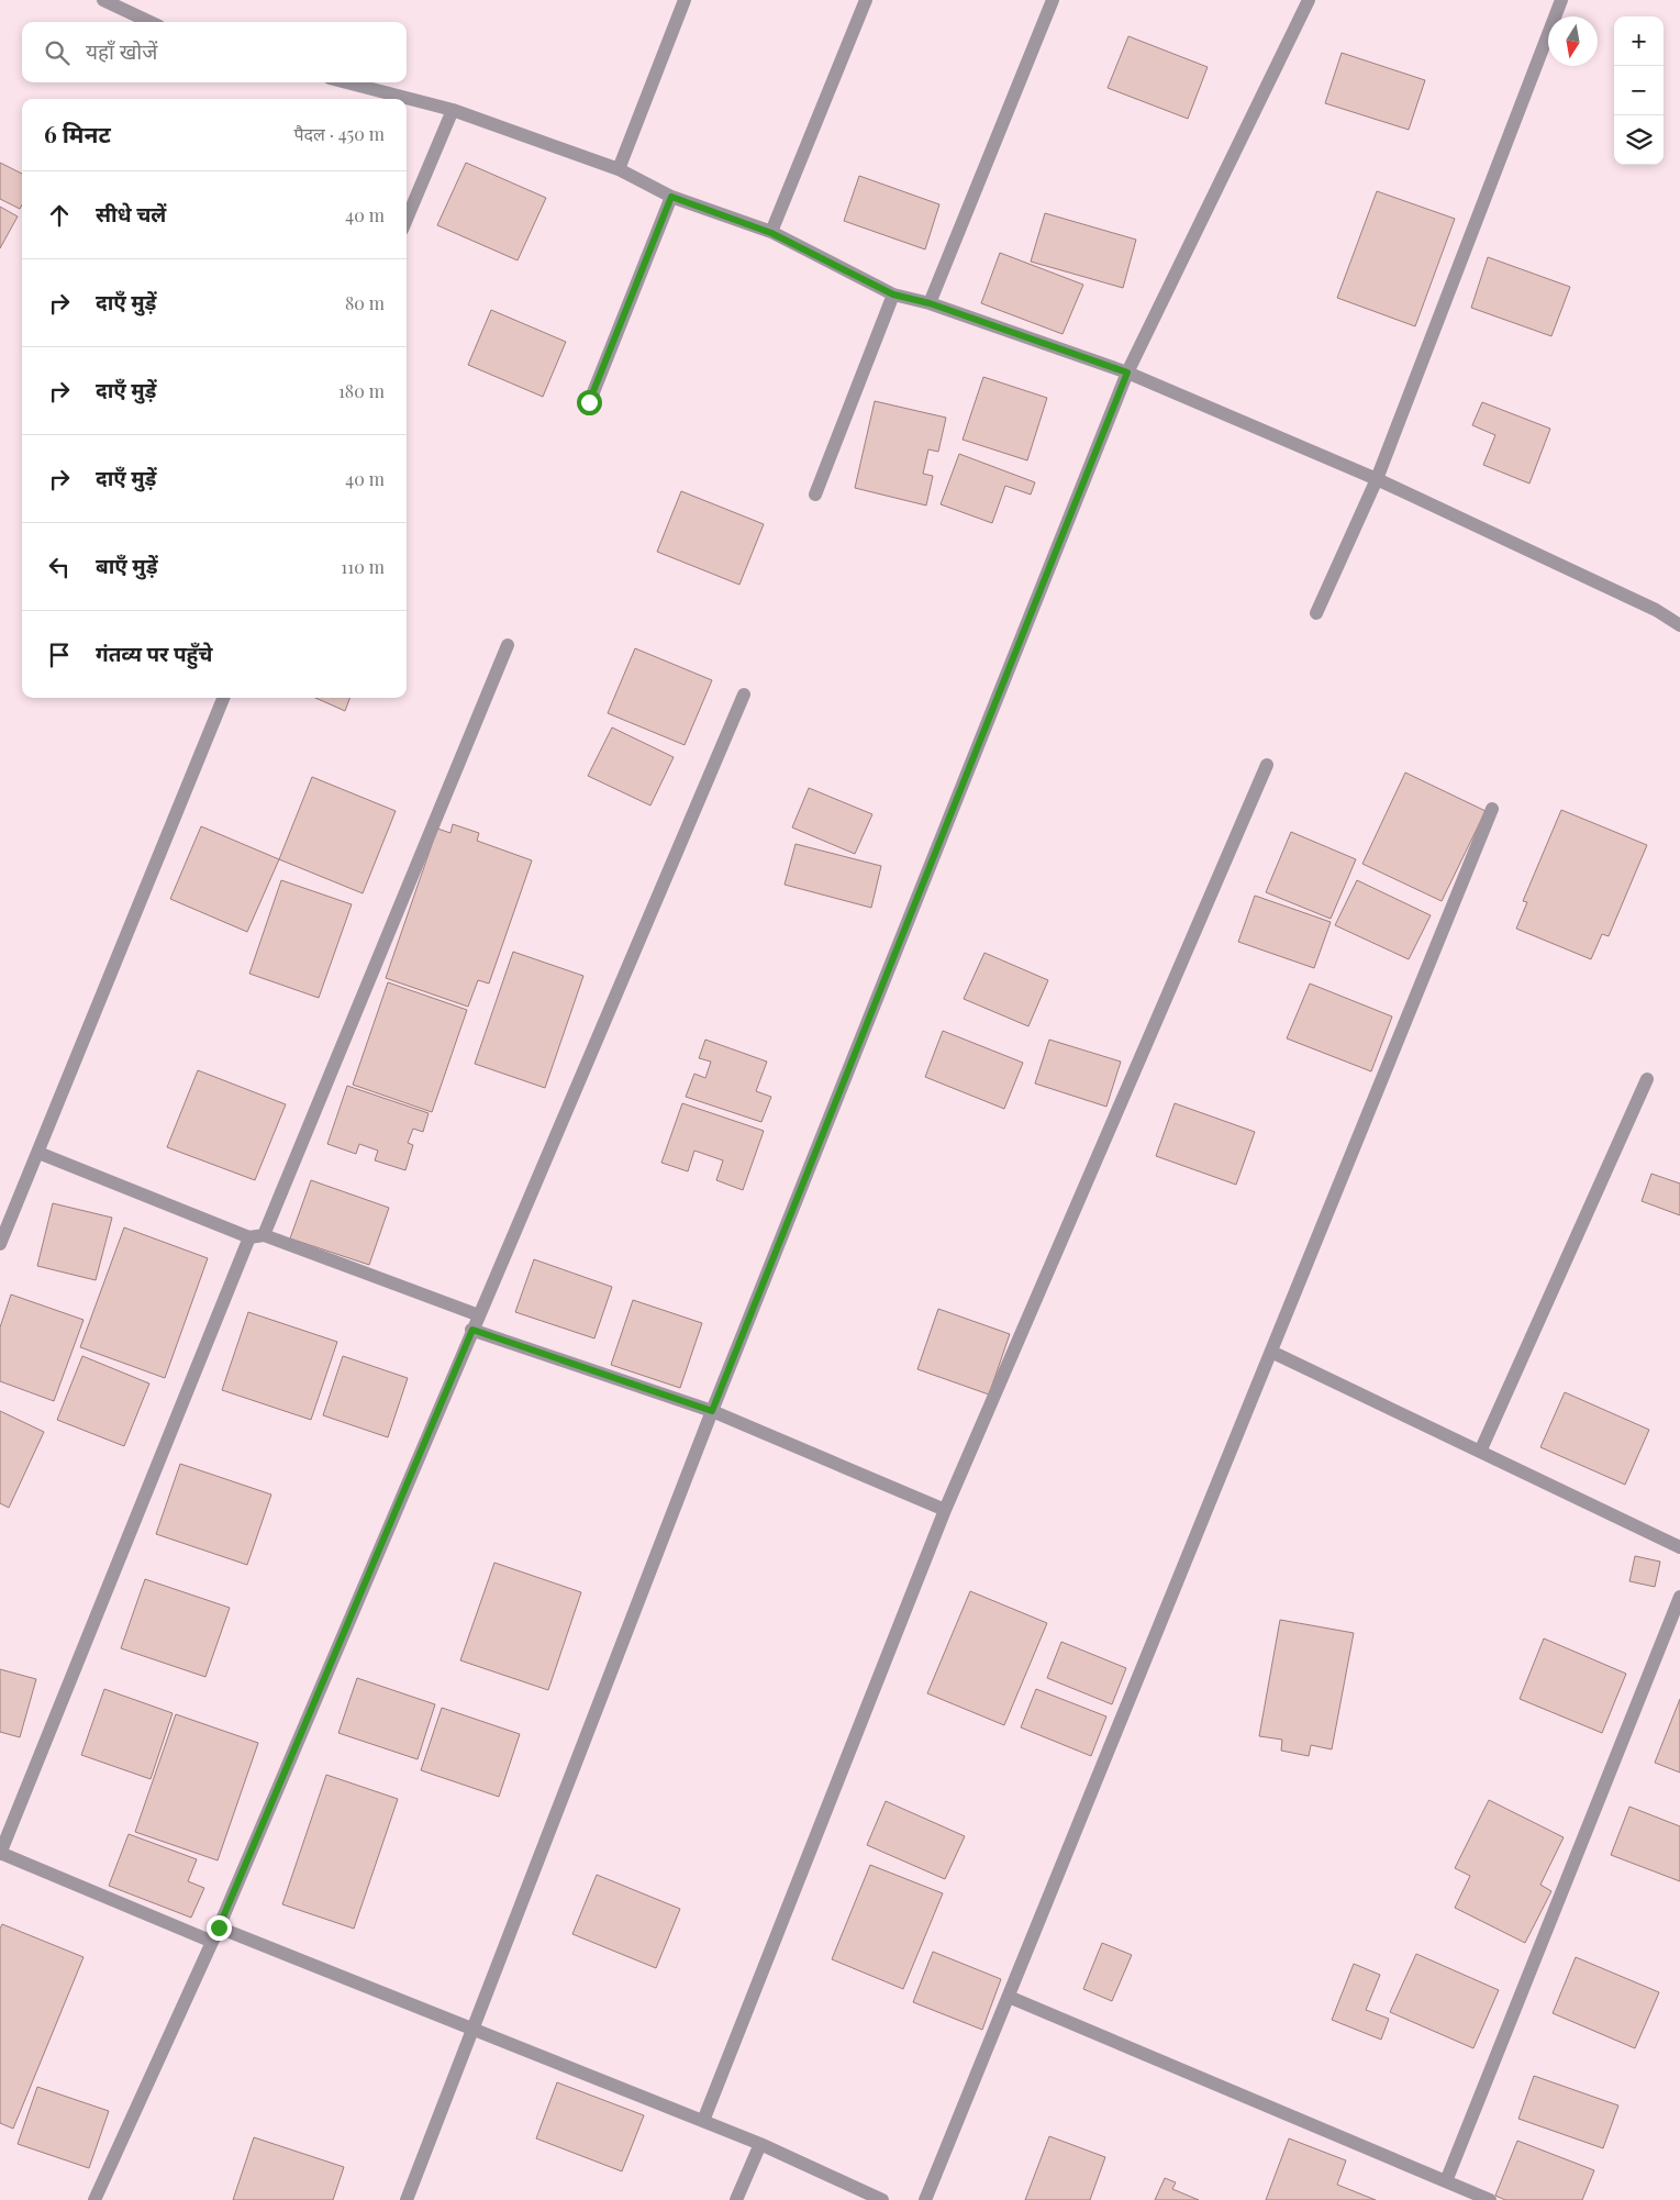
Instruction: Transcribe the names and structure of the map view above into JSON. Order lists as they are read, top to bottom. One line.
{"north":"bottom","page":{"map_buttons":["+","−"],"search":"यहाँ खोजें","heading":["6 मिनट","पैदल · 450 m"],"list":[["सीधे चलें","40 m"],["दाएँ मुड़ें","80 m"],["दाएँ मुड़ें","180 m"],["दाएँ मुड़ें","40 m"],["बाएँ मुड़ें","110 m"],"गंतव्य पर पहुँचे"]}}
